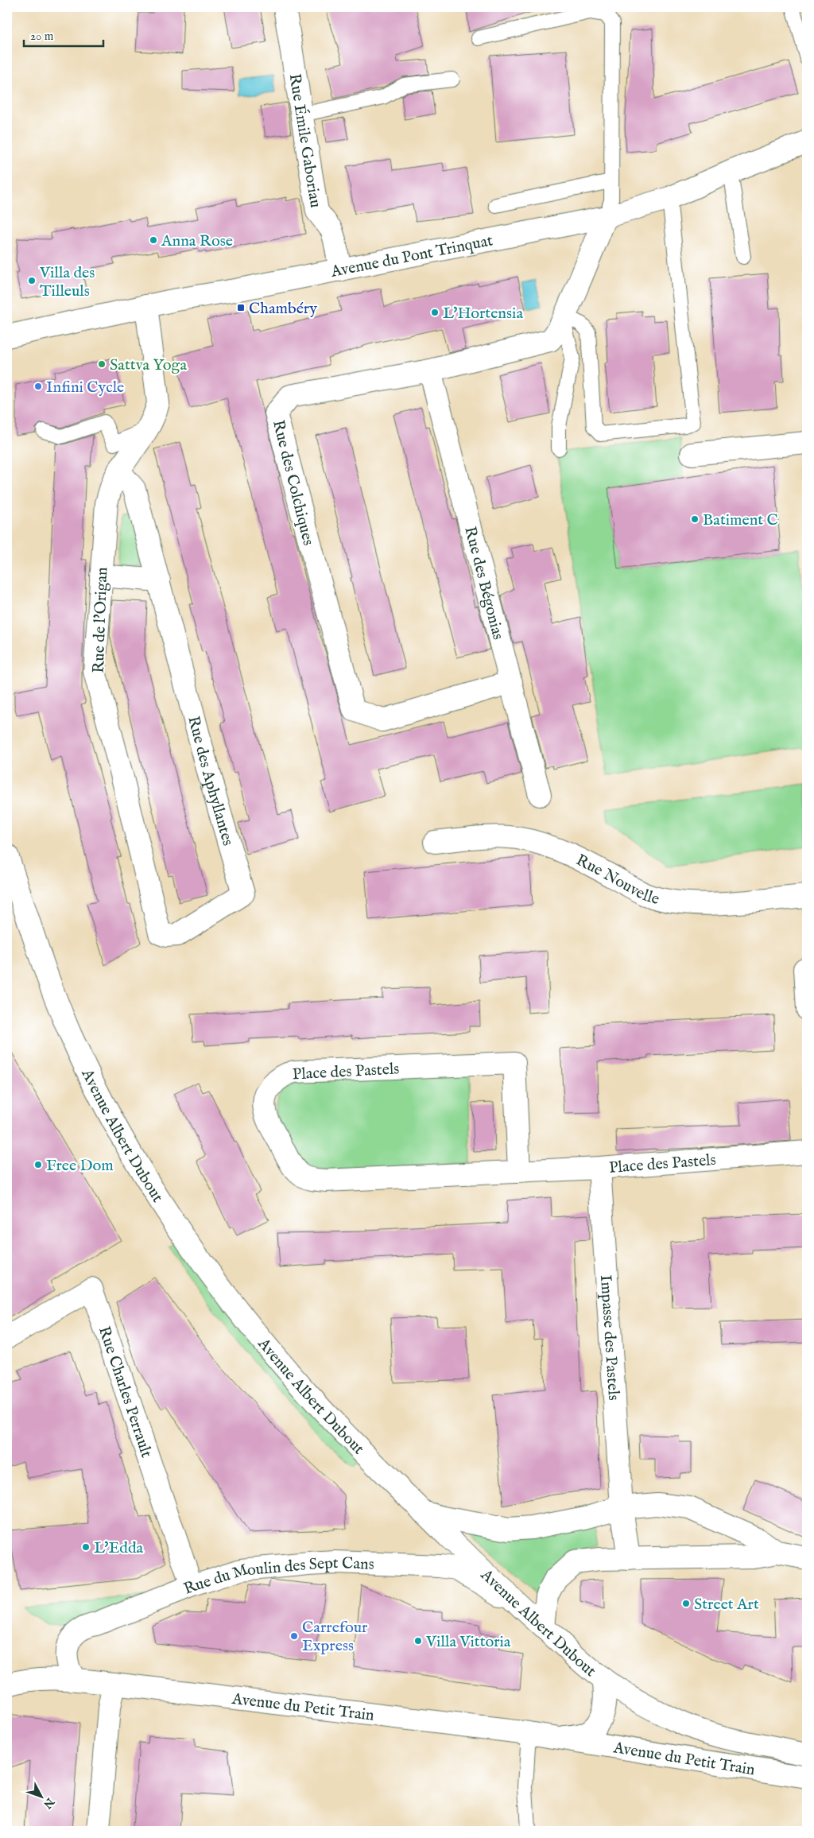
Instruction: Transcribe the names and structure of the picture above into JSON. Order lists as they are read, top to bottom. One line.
{"streets":{"street":["Rue Émile Gaboriau","Avenue du Pont Trinquat","Rue des Colchiques","Rue des Bégonias","Rue de l'Origan","Rue des Aphyllantes","Rue Nouvelle","Place des Pastels","Avenue Albert Dubout","Impasse des Pastels","Rue Charles Perrault","Rue du Moulin des Sept Cans","Avenue du Petit Train"]},"crossings":[["Rue Émile Gaboriau","Avenue du Pont Trinquat"],["Avenue du Pont Trinquat","Rue des Colchiques"],["Avenue du Pont Trinquat","Rue de l'Origan"],["Rue des Colchiques","Rue des Bégonias"],["Rue de l'Origan","Rue des Aphyllantes"],["Place des Pastels","Impasse des Pastels"],["Avenue Albert Dubout","Rue du Moulin des Sept Cans"],["Avenue Albert Dubout","Avenue du Petit Train"],["Rue Charles Perrault","Rue du Moulin des Sept Cans"],["Rue du Moulin des Sept Cans","Avenue du Petit Train"]],"places":{"other":["Anna Rose","Villa des Tilleuls","L'Hortensia","Sattva Yoga","Infini Cycle","Batiment C","Free Dom","L'Edda","Street Art","Carrefour Express","Villa Vittoria"],"transit":["Chambéry"]},"scale_bar":"20 m","north":"bottom right"}
